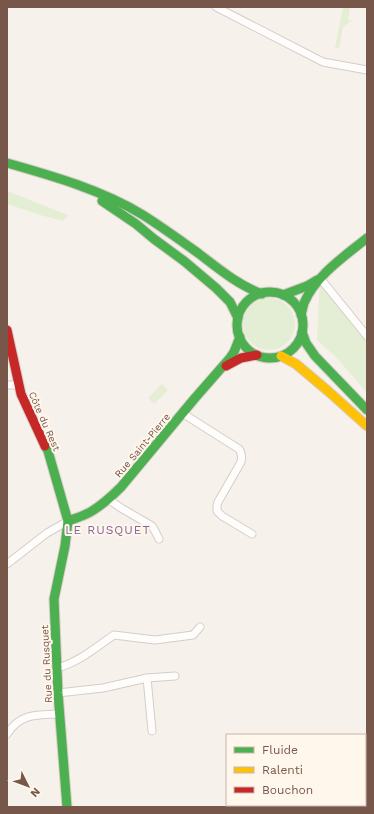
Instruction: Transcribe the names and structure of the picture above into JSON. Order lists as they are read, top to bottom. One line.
{"streets":{"main road":["Côte du Rest","Rue Saint-Pierre","Rue du Rusquet"]},"crossings":[["Côte du Rest","Rue Saint-Pierre"],["Côte du Rest","Rue du Rusquet"],["Rue Saint-Pierre","Rue du Rusquet"]],"districts":["LE RUSQUET"],"legend":["Fluide","Ralenti","Bouchon"],"north":"bottom right"}
